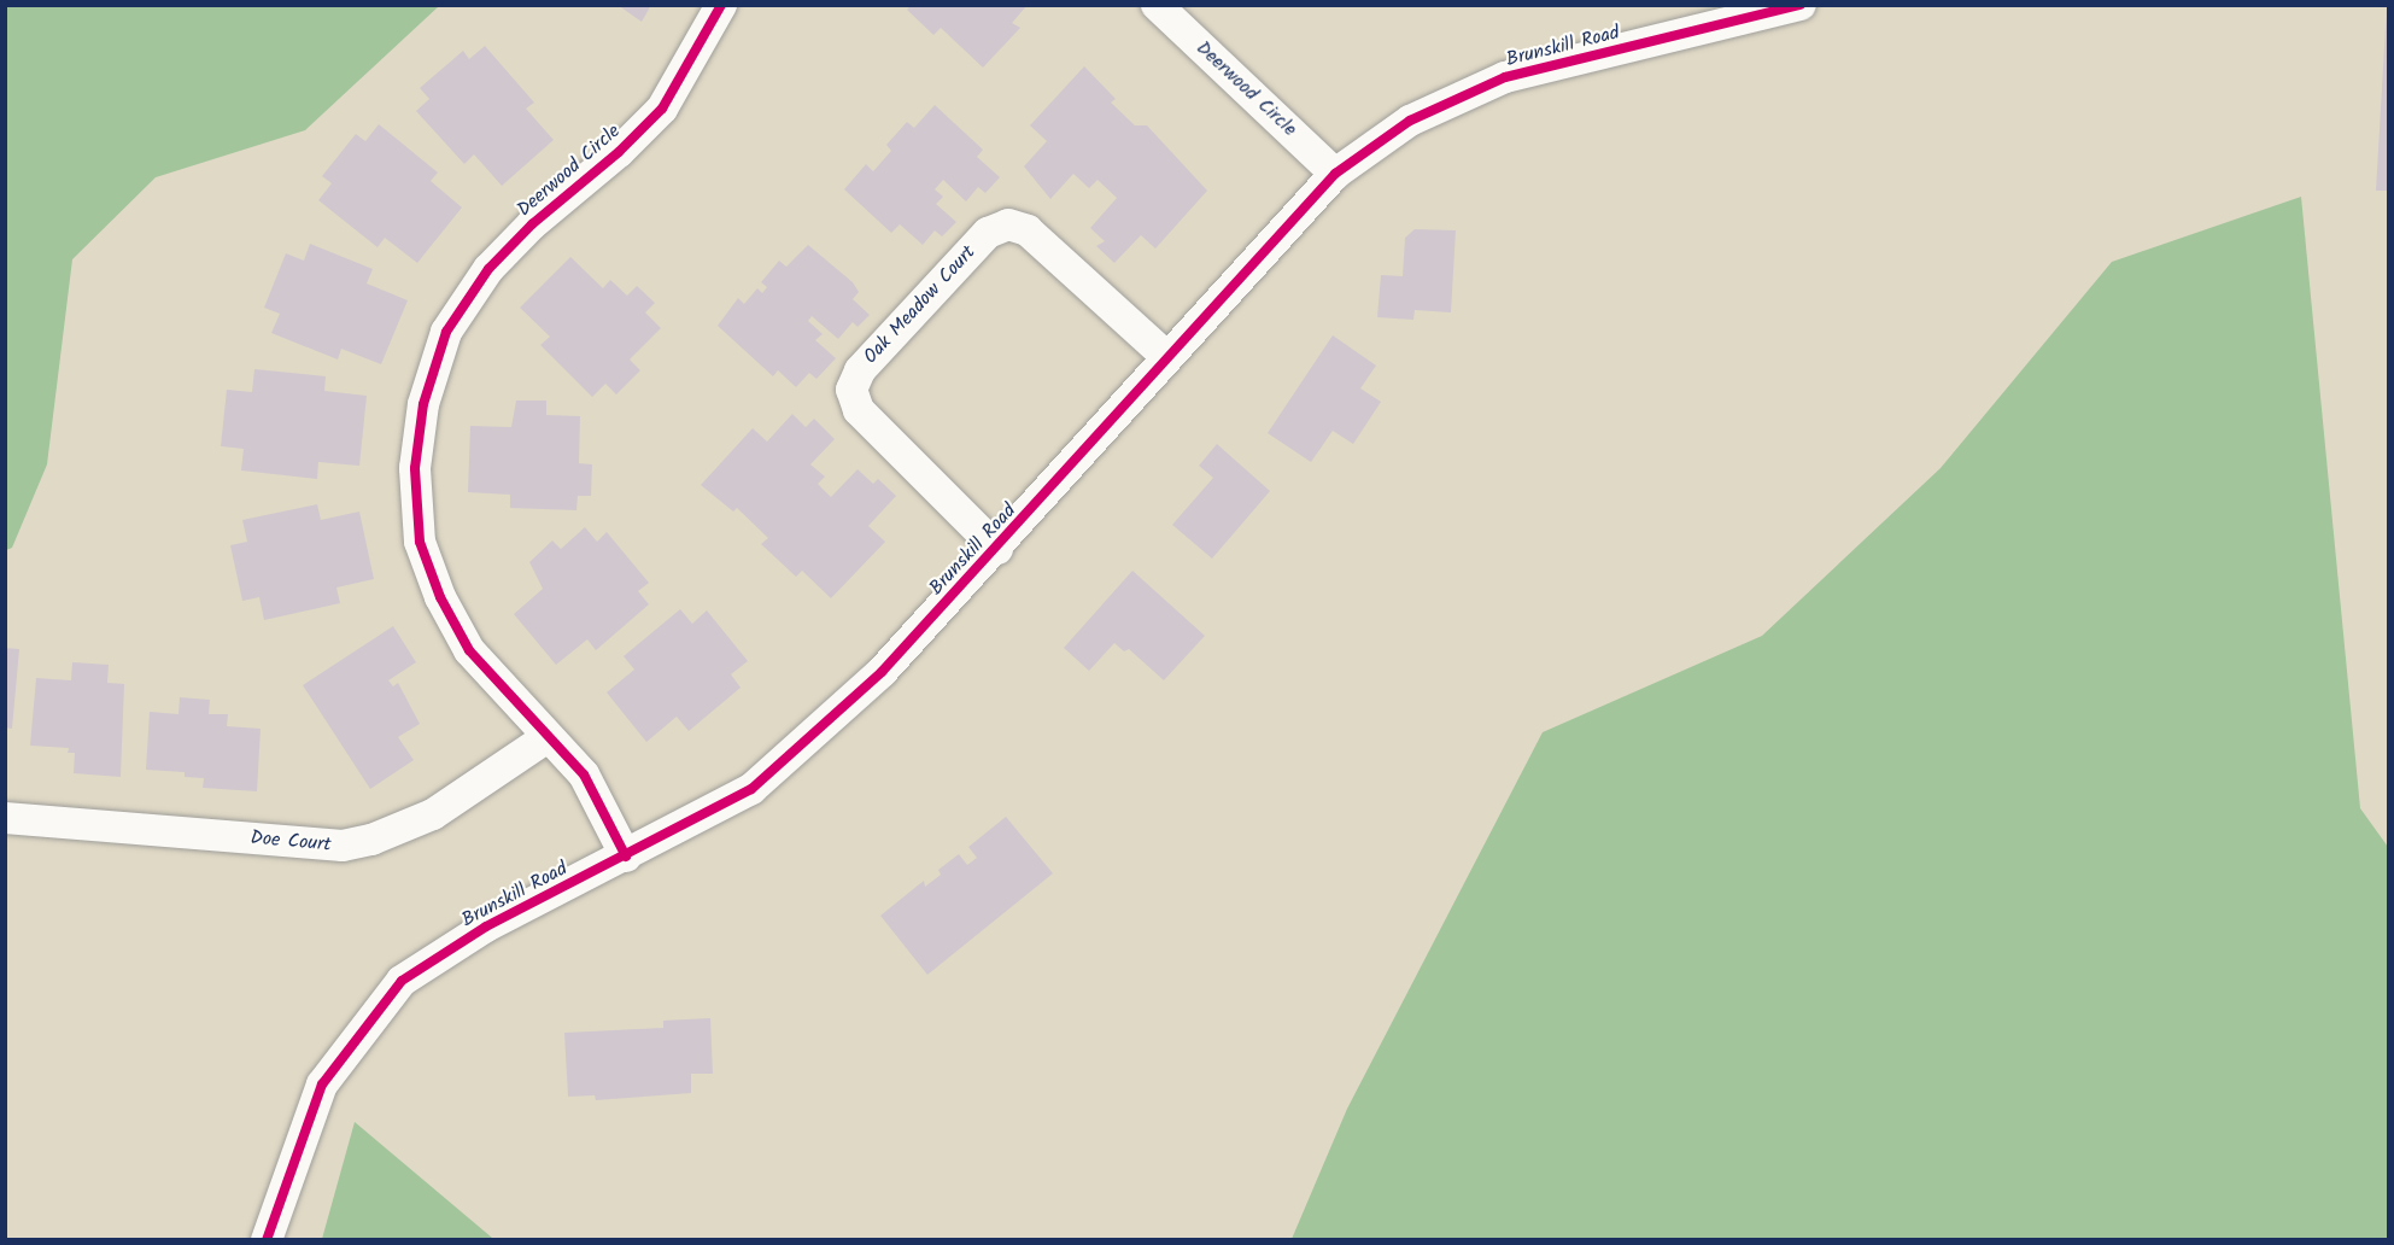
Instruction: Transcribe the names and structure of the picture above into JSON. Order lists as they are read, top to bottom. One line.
{"streets":{"street":["Brunskill Road","Deerwood Circle","Oak Meadow Court","Doe Court"]},"crossings":[["Brunskill Road","Deerwood Circle"],["Brunskill Road","Oak Meadow Court"],["Deerwood Circle","Doe Court"]]}
